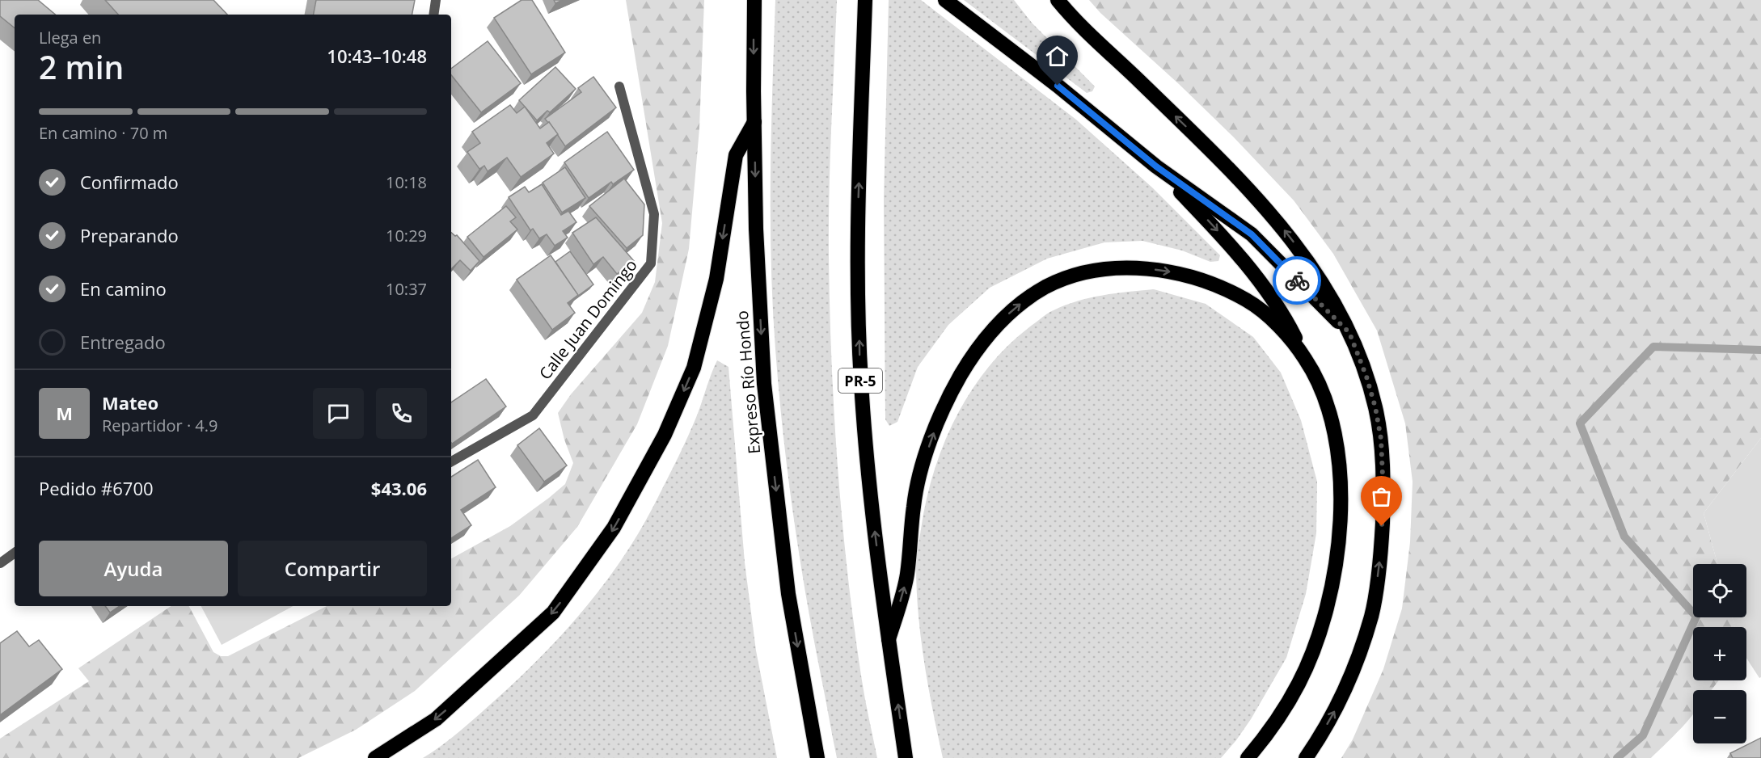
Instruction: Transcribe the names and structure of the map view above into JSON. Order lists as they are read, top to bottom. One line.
{"streets":{"highway":["PR-5","Expreso Río Hondo"],"street":["Calle Juan Domingo"]},"page":{"heading":["2 min","Llega en","10:43–10:48"],"panel":["Mateo","Repartidor · 4.9","Pedido #6700","$43.06"],"bar":"En camino · 70 m","list":[["Confirmado","10:18"],["Preparando","10:29"],["En camino","10:37"],"Entregado"],"round":"M","buttons":["Ayuda","Compartir"],"map_buttons":["+","−"]}}
